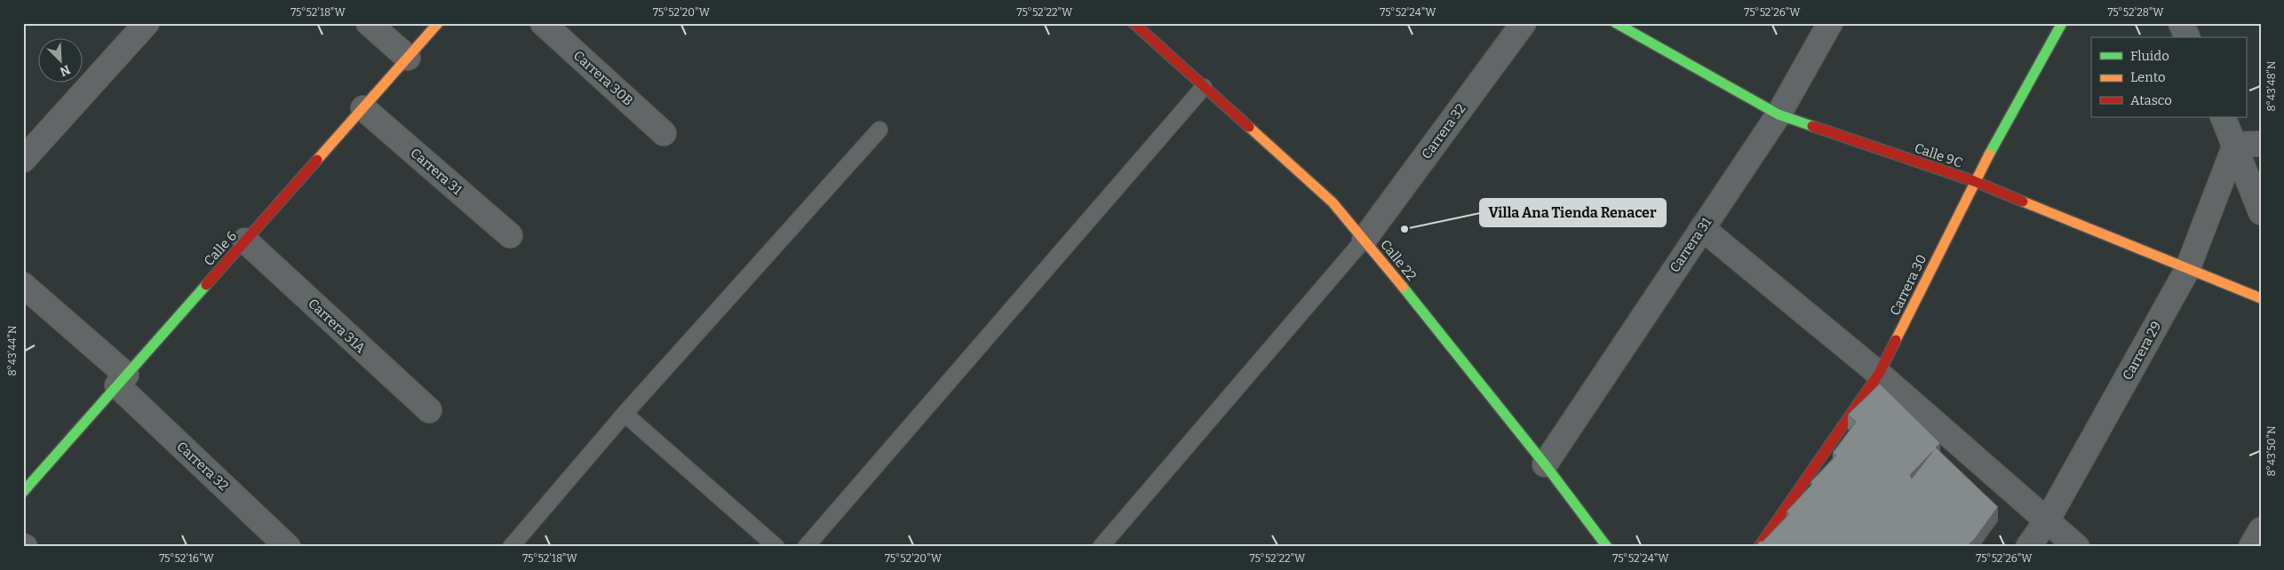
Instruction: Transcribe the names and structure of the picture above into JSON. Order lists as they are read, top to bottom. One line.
{"streets":{"street":["Carrera 30B","Carrera 32","Calle 9C","Carrera 31","Calle 6","Calle 22","Carrera 30","Carrera 31A","Carrera 29"]},"crossings":[["Carrera 32","Calle 6"],["Carrera 32","Calle 22"],["Calle 9C","Carrera 31"],["Calle 9C","Carrera 30"],["Calle 9C","Carrera 29"],["Carrera 31","Calle 6"],["Carrera 31","Calle 22"],["Calle 6","Carrera 31A"]],"places":["Villa Ana Tienda Renacer"],"legend":["Fluido","Lento","Atasco"],"north":"bottom right","coordinates":["75°52'18\"W","75°52'20\"W","75°52'22\"W","75°52'24\"W","75°52'26\"W","75°52'28\"W","8°43'48\"N","8°43'44\"N","8°43'50\"N","75°52'16\"W"]}
